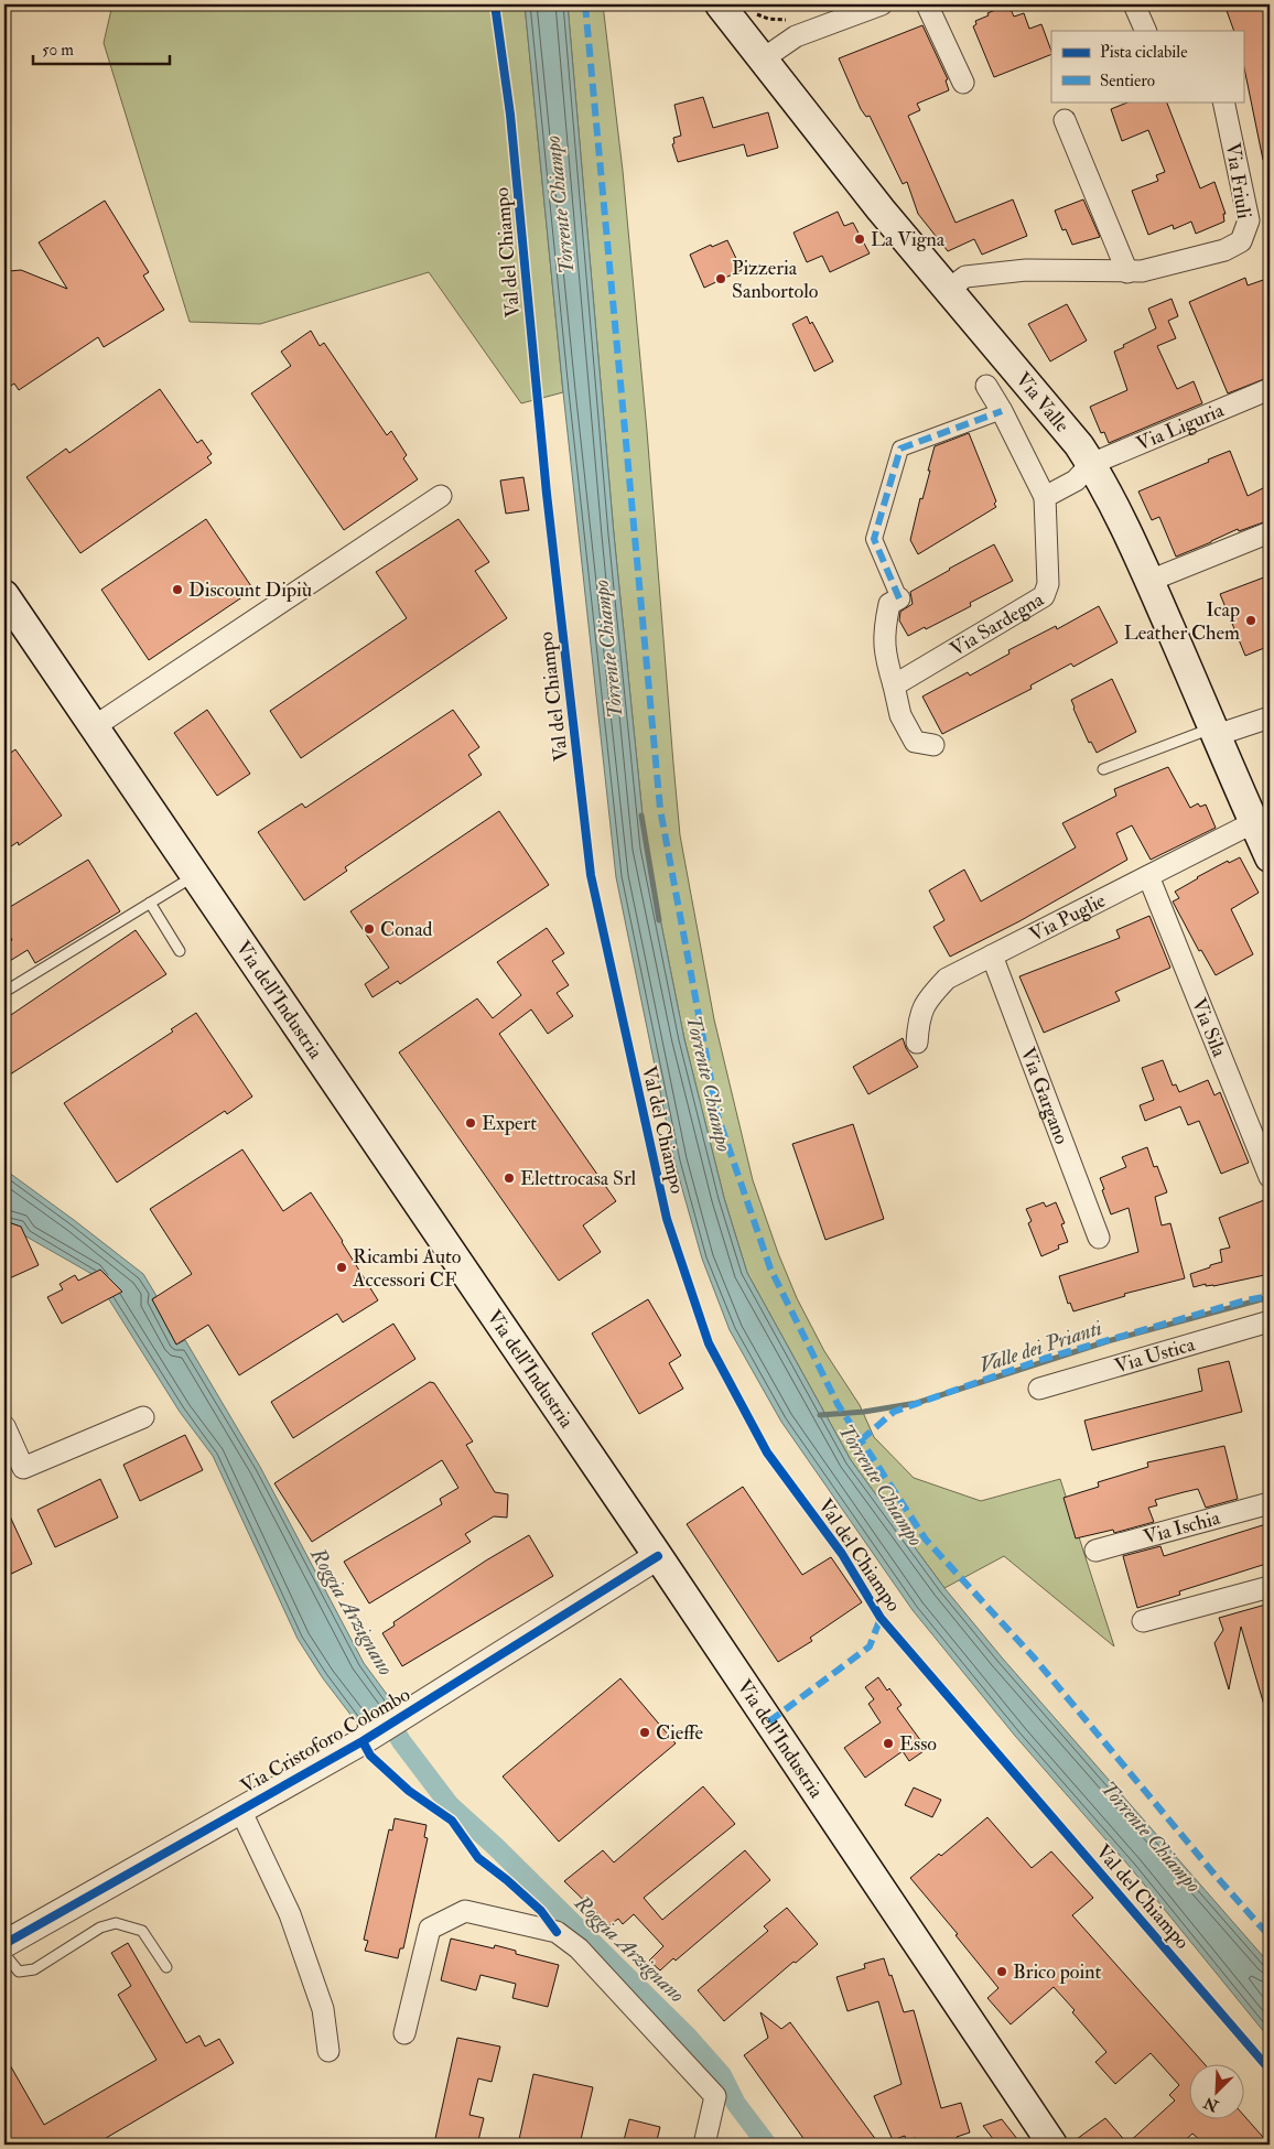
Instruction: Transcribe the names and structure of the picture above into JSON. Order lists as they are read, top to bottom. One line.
{"streets":{"main road":["Via Valle","Via dell'Industria"],"street":["Via Friuli","Via Liguria","Via Sardegna","Via Puglie","Via Sila","Via Gargano","Via Ustica","Via Ischia","Via Cristoforo Colombo"],"cycle path":["Val del Chiampo"]},"crossings":[["Via Friuli","Via Valle"],["Via Valle","Via Liguria"],["Via Valle","Via Puglie"],["Via Puglie","Via Sila"],["Via Puglie","Via Gargano"],["Via dell'Industria","Via Cristoforo Colombo"]],"water":["Torrente Chiampo","Valle dei Prianti","Roggia Arzignano"],"places":["La Vigna","Pizzeria Sanbortolo","Discount Dipiù","Icap Leather Chem","Conad","Expert","Elettrocasa Srl","Ricambi Auto Accessori CF","Cieffe","Esso","Brico point"],"legend":["Pista ciclabile","Sentiero"],"scale_bar":"50 m","north":"bottom left"}
